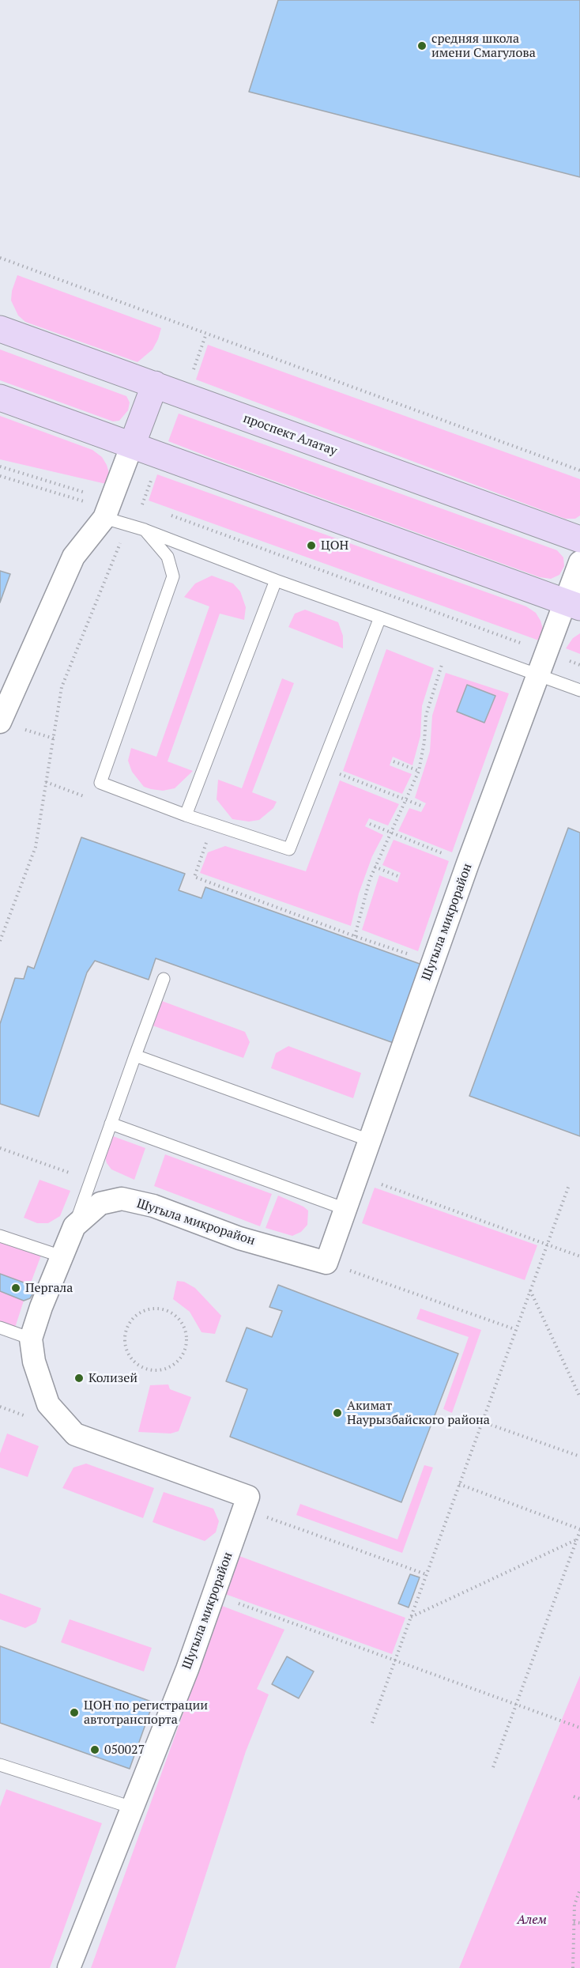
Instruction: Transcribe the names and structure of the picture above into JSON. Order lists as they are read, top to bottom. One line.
{"streets":{"main road":["проспект Алатау"],"street":["Шугыла микрорайон"]},"parks":["Алем"],"places":["средняя школа имени Смагулова","ЦОН","Пергала","Колизей","Акимат Наурызбайского района","ЦОН по регистрации автотранспорта","050027"]}
